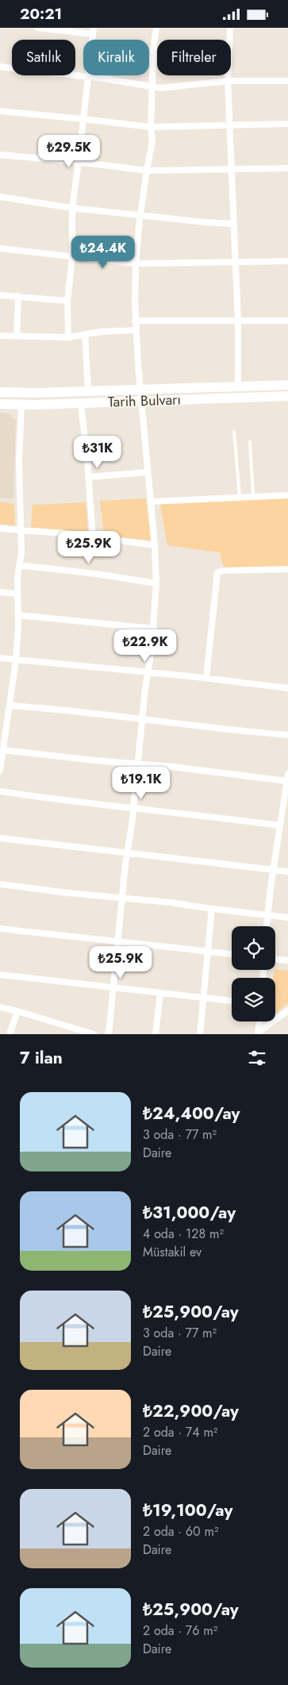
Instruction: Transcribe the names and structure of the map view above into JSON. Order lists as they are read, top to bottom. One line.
{"streets":{"main road":["Tarih Bulvarı"]},"page":{"status":"20:21","chip":["Satılık","Kiralık","Filtreler"],"price":["₺29.5K","₺24.4K","₺31K","₺25.9K","₺22.9K","₺19.1K","₺25.9K"],"heading":"7 ilan","list":[{"name":"₺24,400/ay","note":"3 oda · 77 m² · Daire"},{"name":"₺31,000/ay","note":"4 oda · 128 m² · Müstakil ev"},{"name":"₺25,900/ay","note":"3 oda · 77 m² · Daire"},{"name":"₺22,900/ay","note":"2 oda · 74 m² · Daire"},{"name":"₺19,100/ay","note":"2 oda · 60 m² · Daire"},{"name":"₺25,900/ay","note":"2 oda · 76 m² · Daire"}]}}
